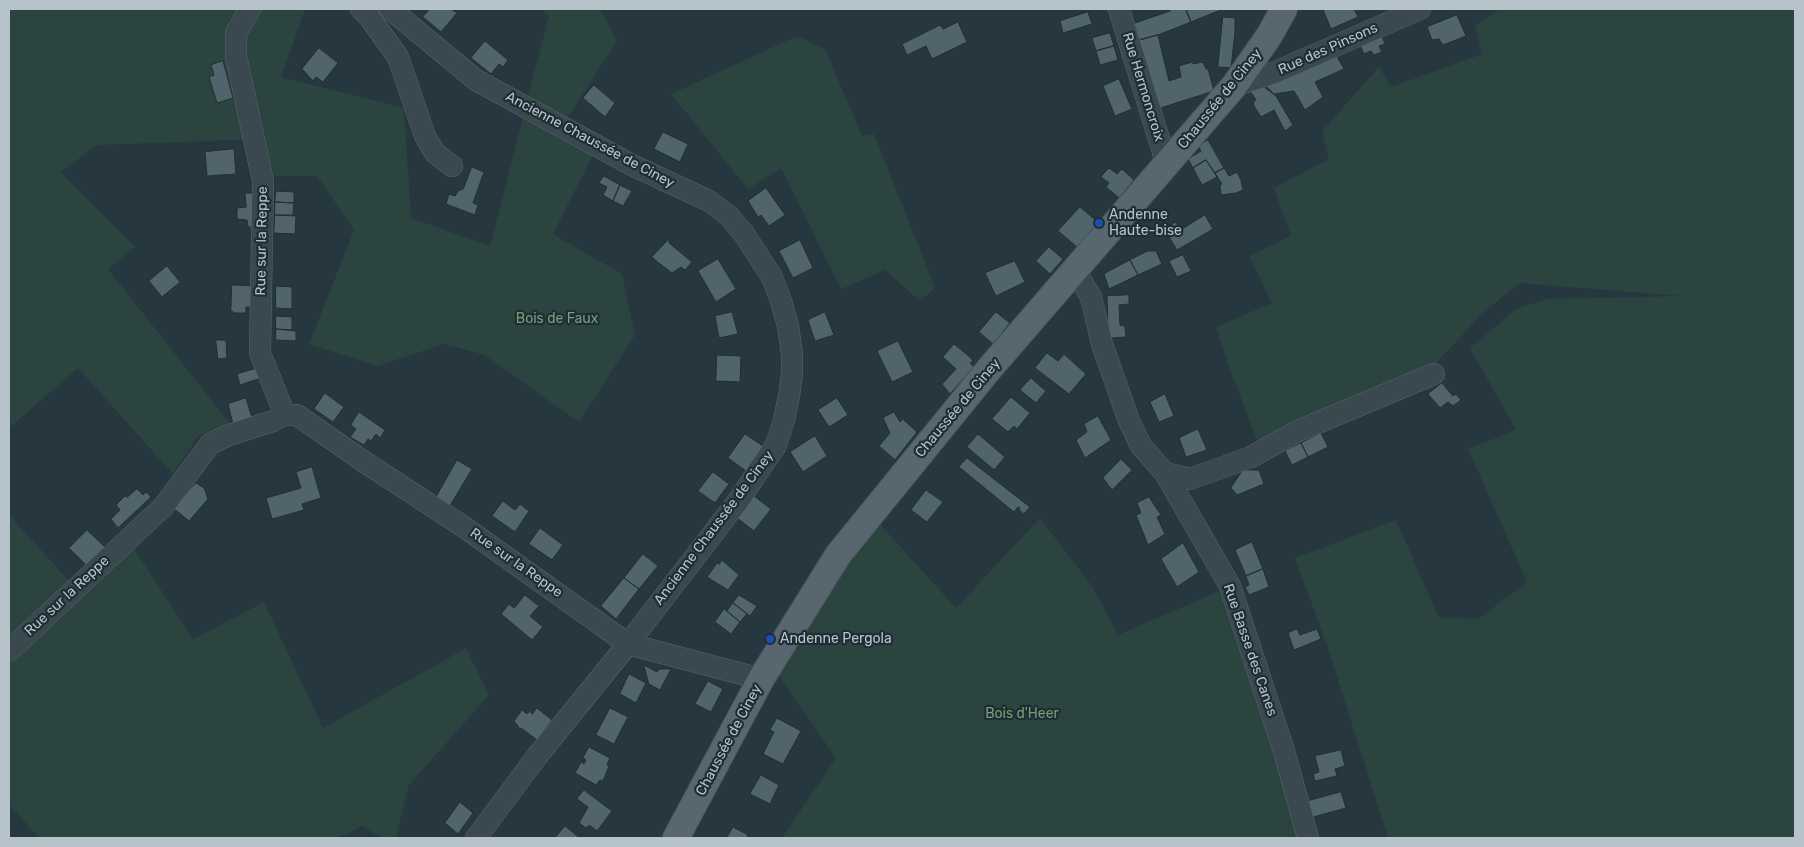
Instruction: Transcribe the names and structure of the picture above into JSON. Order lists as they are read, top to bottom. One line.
{"streets":{"main road":["Chaussée de Ciney"],"street":["Rue des Pinsons","Rue Hermoncroix","Ancienne Chaussée de Ciney","Rue sur la Reppe","Rue Basse des Canes"]},"crossings":[["Rue des Pinsons","Chaussée de Ciney"],["Rue Hermoncroix","Chaussée de Ciney"],["Chaussée de Ciney","Rue sur la Reppe"],["Chaussée de Ciney","Rue Basse des Canes"],["Ancienne Chaussée de Ciney","Rue sur la Reppe"]],"parks":["Bois de Faux","Bois d'Heer"],"places":["Andenne Haute-bise","Andenne Pergola"]}
